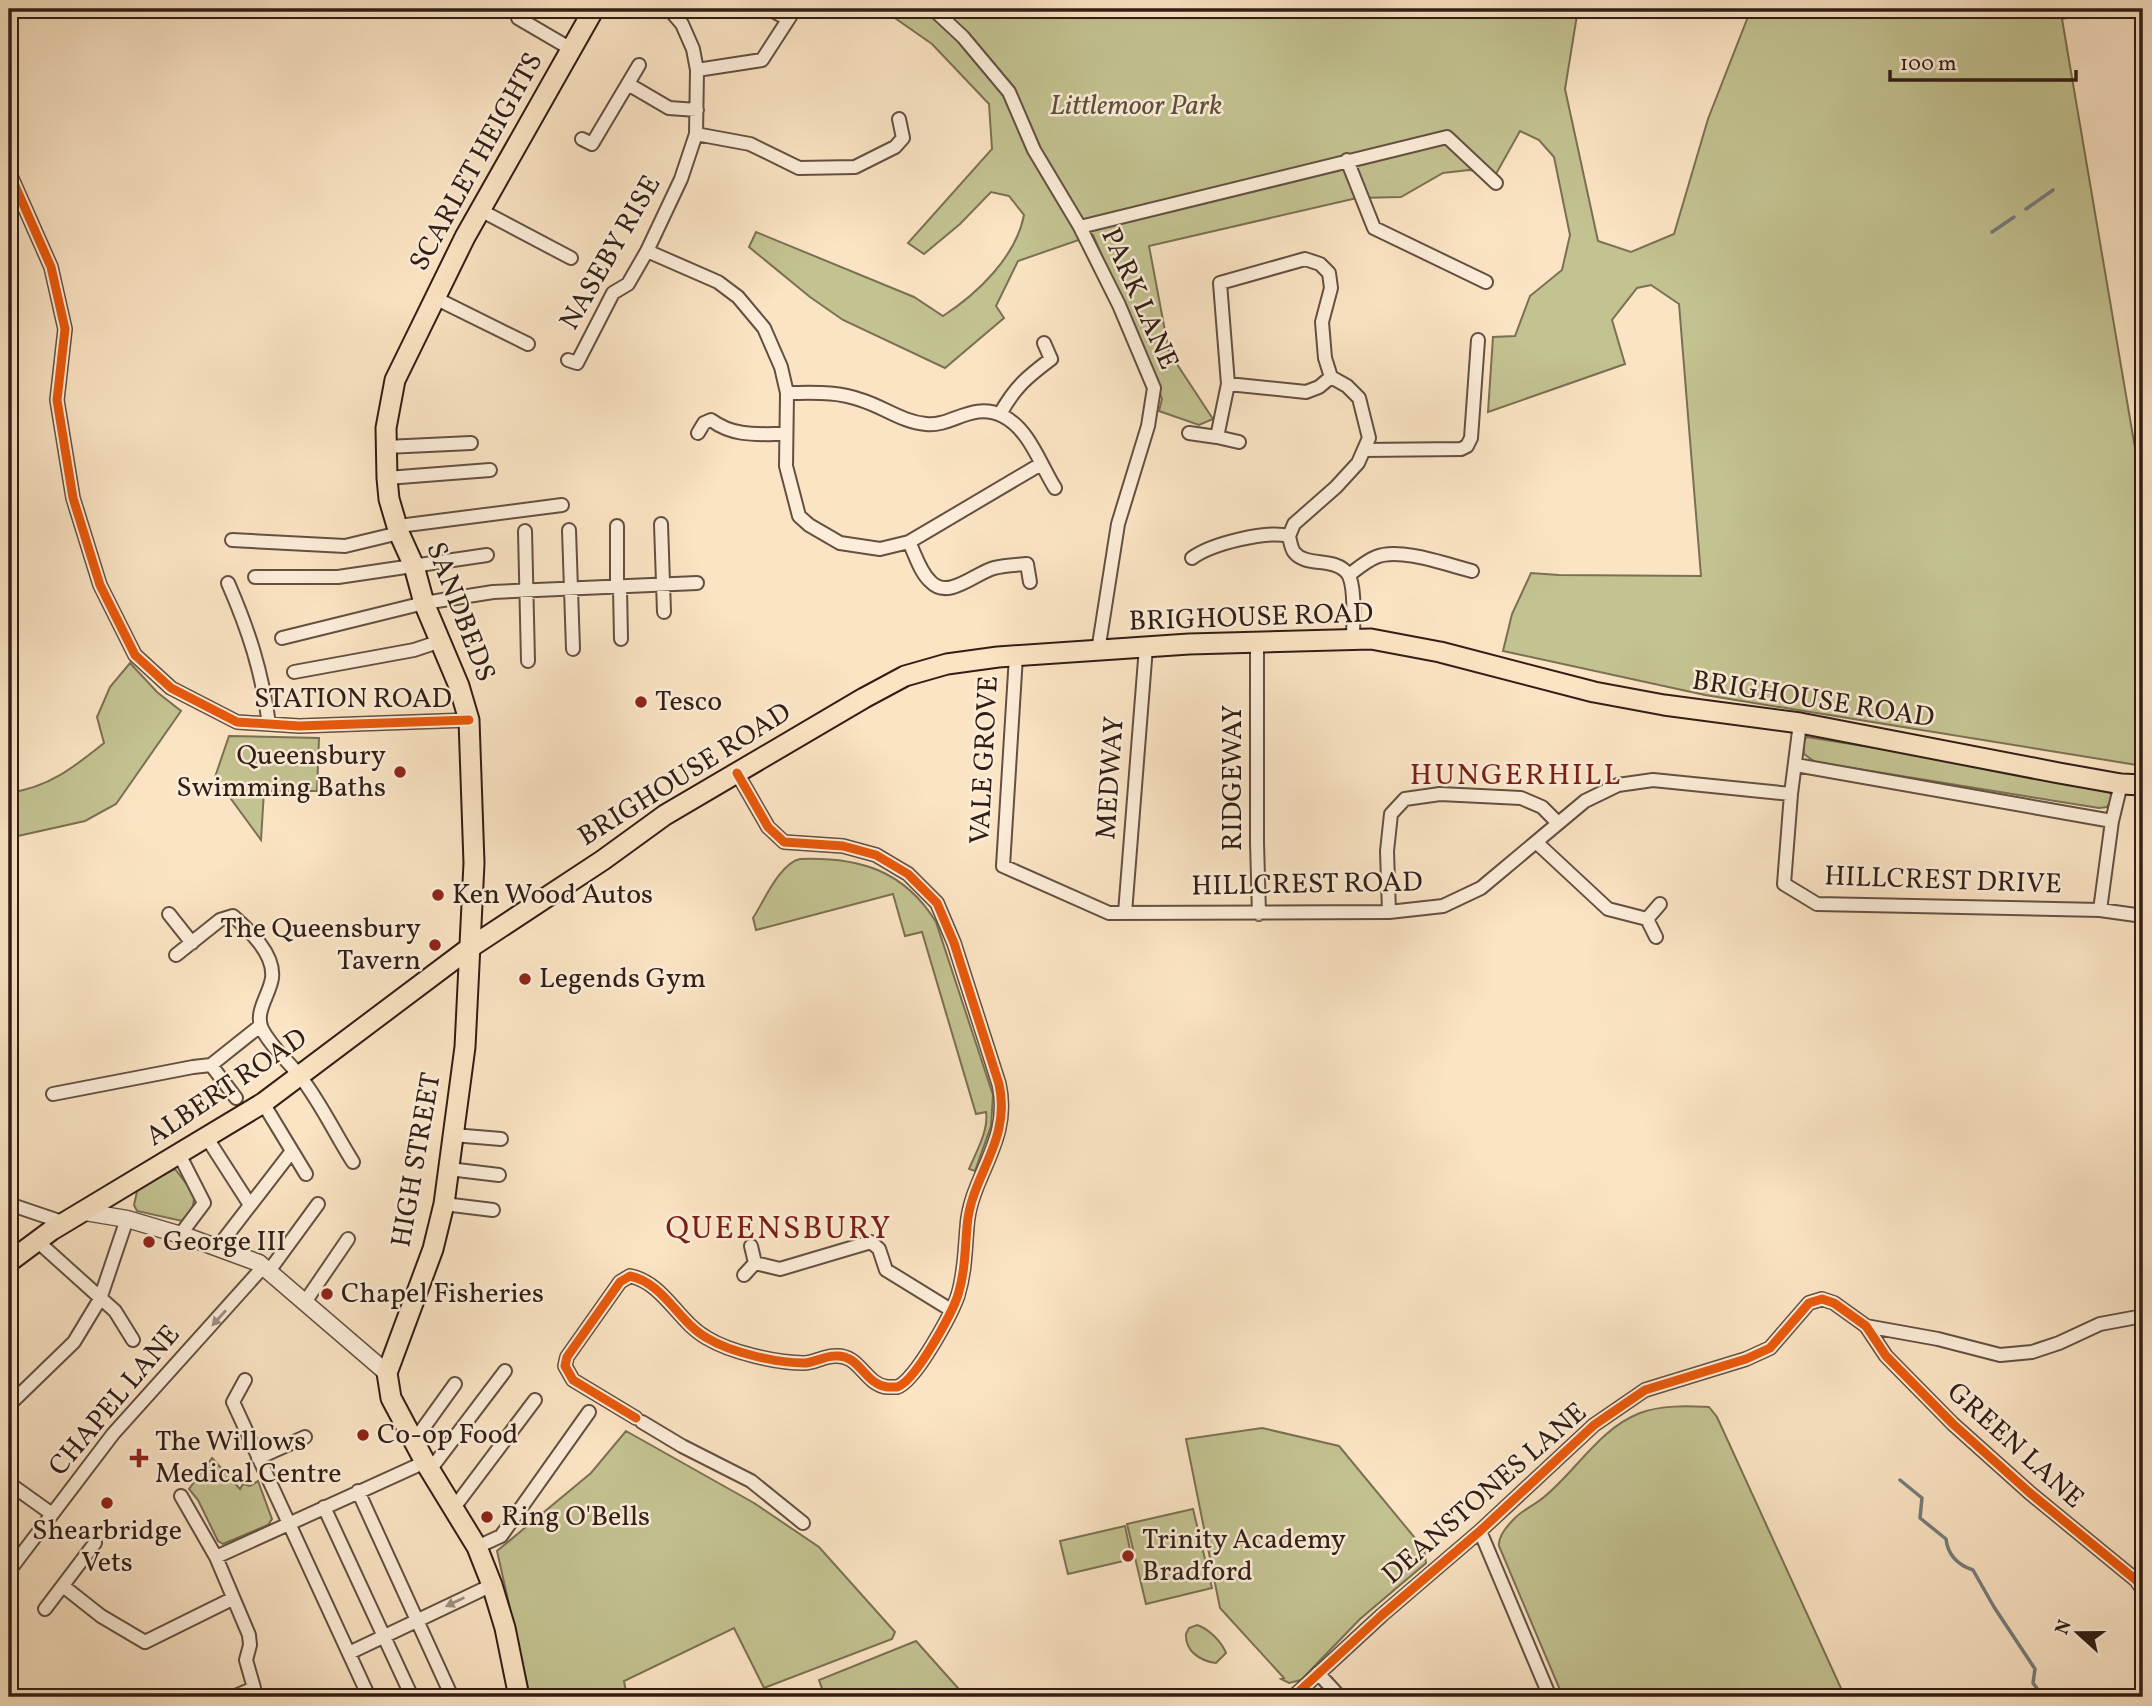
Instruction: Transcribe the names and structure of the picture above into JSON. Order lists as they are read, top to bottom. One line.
{"streets":{"main road":["SCARLET HEIGHTS","SANDBEDS","BRIGHOUSE ROAD","ALBERT ROAD","HIGH STREET"],"street":["NASEBY RISE","PARK LANE","STATION ROAD","VALE GROVE","MEDWAY","RIDGEWAY","HILLCREST DRIVE","HILLCREST ROAD","CHAPEL LANE","GREEN LANE","DEANSTONES LANE"]},"crossings":[["SCARLET HEIGHTS","SANDBEDS"],["PARK LANE","BRIGHOUSE ROAD"],["SANDBEDS","BRIGHOUSE ROAD"],["SANDBEDS","STATION ROAD"],["SANDBEDS","ALBERT ROAD"],["SANDBEDS","HIGH STREET"],["BRIGHOUSE ROAD","VALE GROVE"],["BRIGHOUSE ROAD","MEDWAY"],["BRIGHOUSE ROAD","RIDGEWAY"],["BRIGHOUSE ROAD","HILLCREST DRIVE"],["BRIGHOUSE ROAD","ALBERT ROAD"],["BRIGHOUSE ROAD","HIGH STREET"],["VALE GROVE","HILLCREST ROAD"],["MEDWAY","HILLCREST ROAD"],["RIDGEWAY","HILLCREST ROAD"],["HILLCREST DRIVE","HILLCREST ROAD"],["ALBERT ROAD","HIGH STREET"],["GREEN LANE","DEANSTONES LANE"]],"districts":["HUNGERHILL","QUEENSBURY"],"parks":["Littlemoor Park"],"places":{"other":["Tesco","Queensbury Swimming Baths","Ken Wood Autos","The Queensbury Tavern","Legends Gym","George III","Chapel Fisheries","Co-op Food","Shearbridge Vets","Ring O'Bells","Trinity Academy Bradford"],"health":["The Willows Medical Centre"]},"scale_bar":"100 m","north":"left"}
